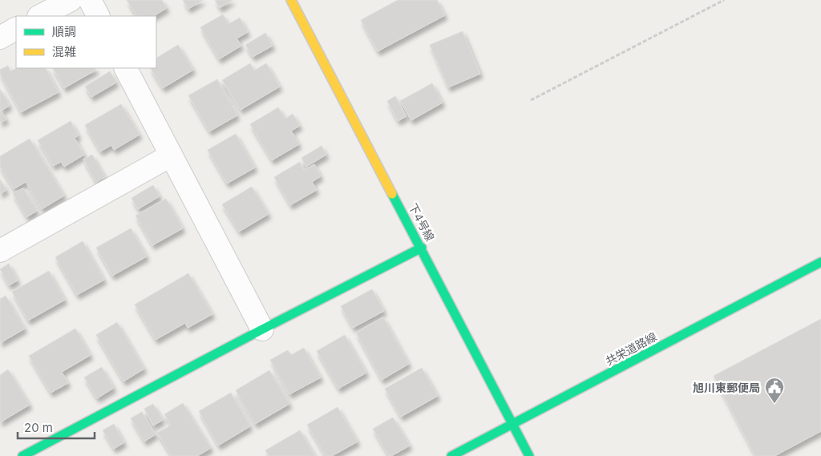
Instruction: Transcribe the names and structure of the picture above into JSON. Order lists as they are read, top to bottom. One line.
{"streets":{"street":["下4号線","共栄道路線"]},"crossings":[["下4号線","共栄道路線"]],"places":{"public building":["旭川東郵便局"]},"legend":["順調","混雑"],"scale_bar":"20 m"}
